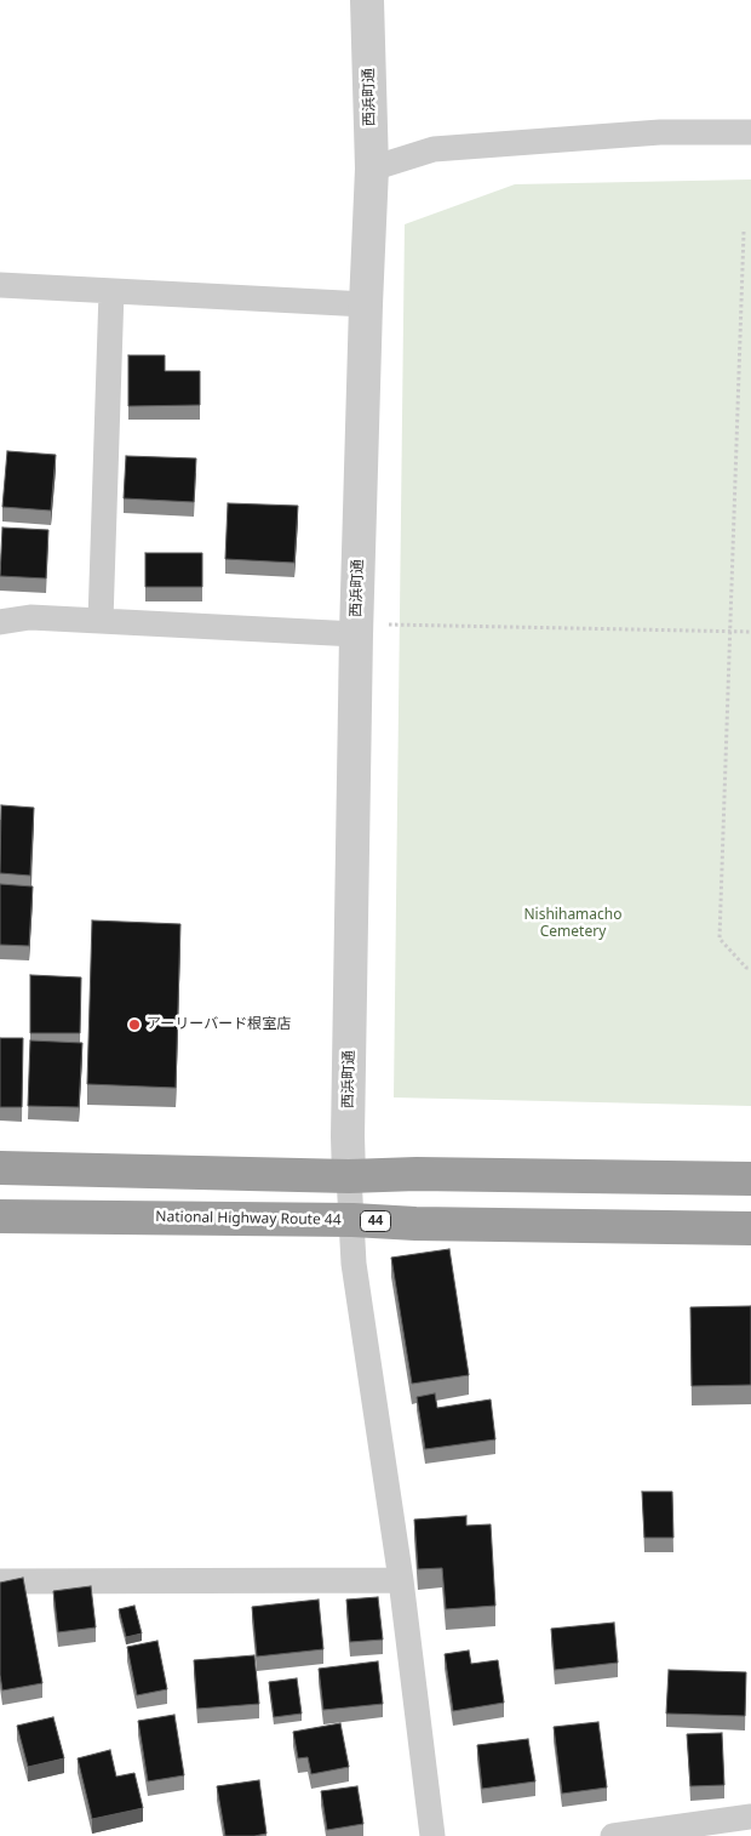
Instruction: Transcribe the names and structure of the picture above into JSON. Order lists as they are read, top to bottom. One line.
{"streets":{"highway":["National Highway Route 44","44"],"street":["西浜町通"]},"parks":["Nishihamacho Cemetery"],"places":["アーリーバード根室店"]}
